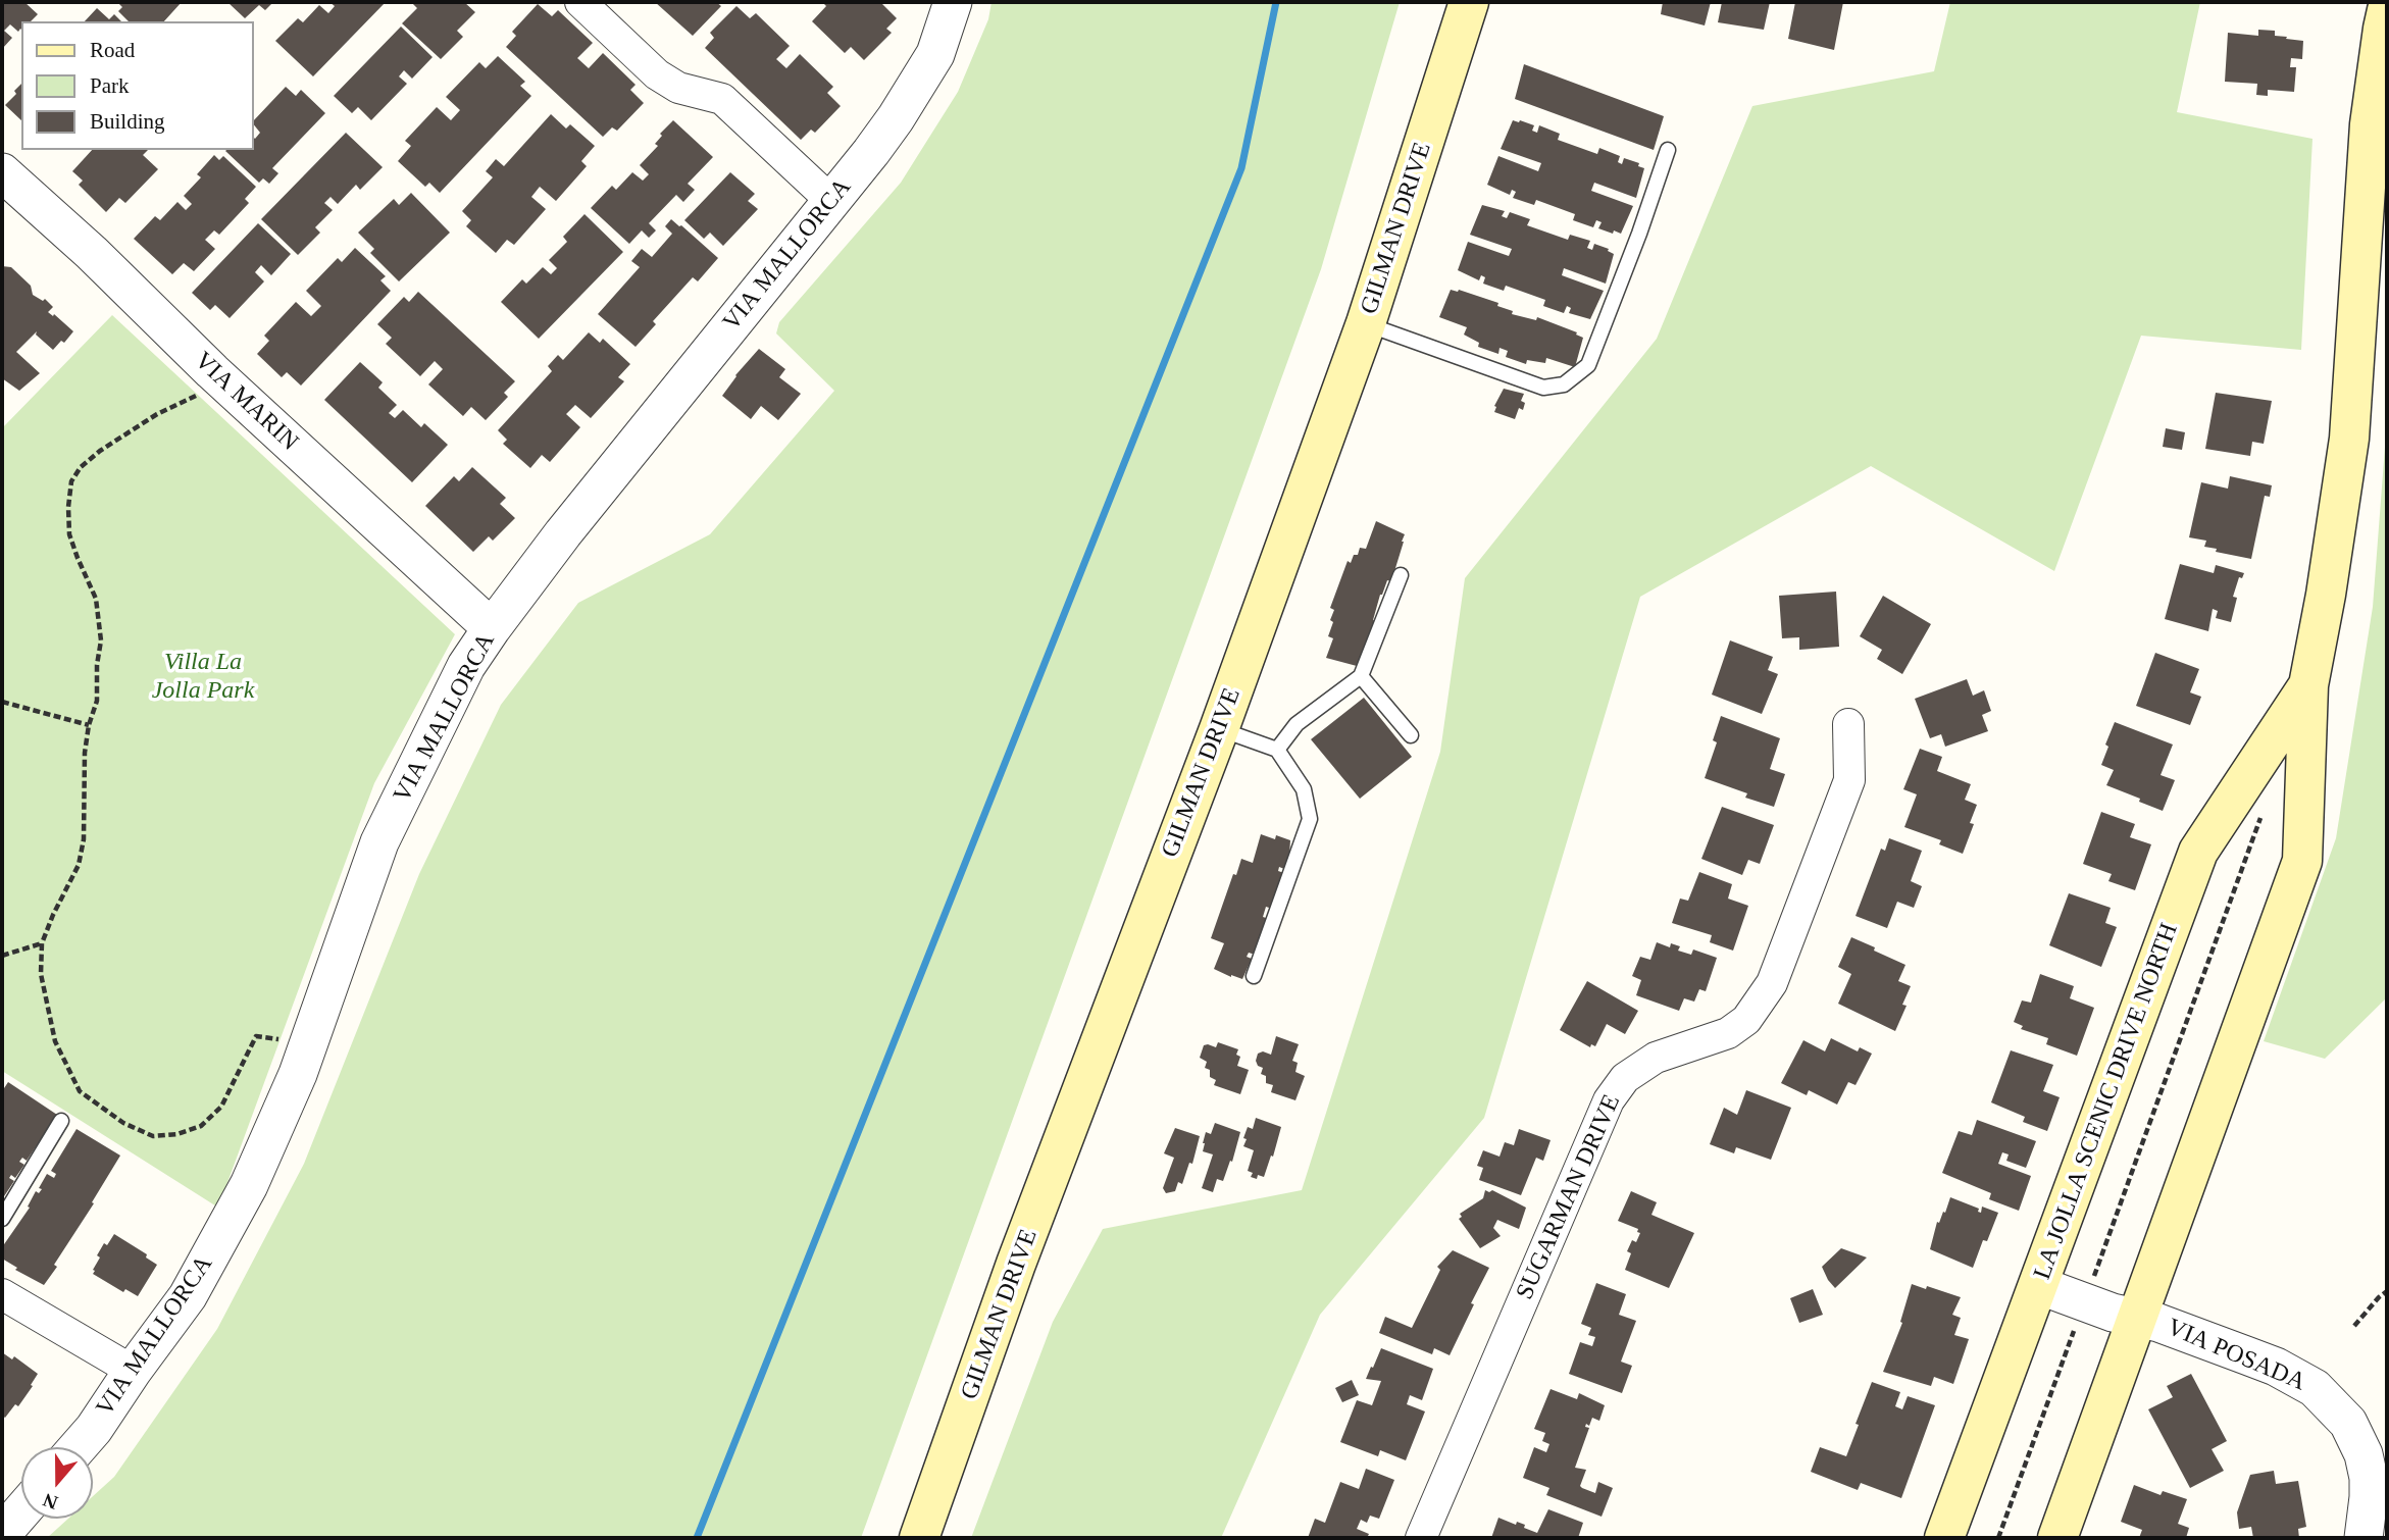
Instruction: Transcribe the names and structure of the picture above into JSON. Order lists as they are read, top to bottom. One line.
{"streets":{"main road":["GILMAN DRIVE","LA JOLLA SCENIC DRIVE NORTH"],"street":["VIA MALLORCA","VIA MARIN","SUGARMAN DRIVE","VIA POSADA"]},"crossings":[["VIA MALLORCA","VIA MARIN"],["LA JOLLA SCENIC DRIVE NORTH","VIA POSADA"]],"parks":["Villa La Jolla Park"],"legend":["Road","Park","Building"],"north":"bottom"}
